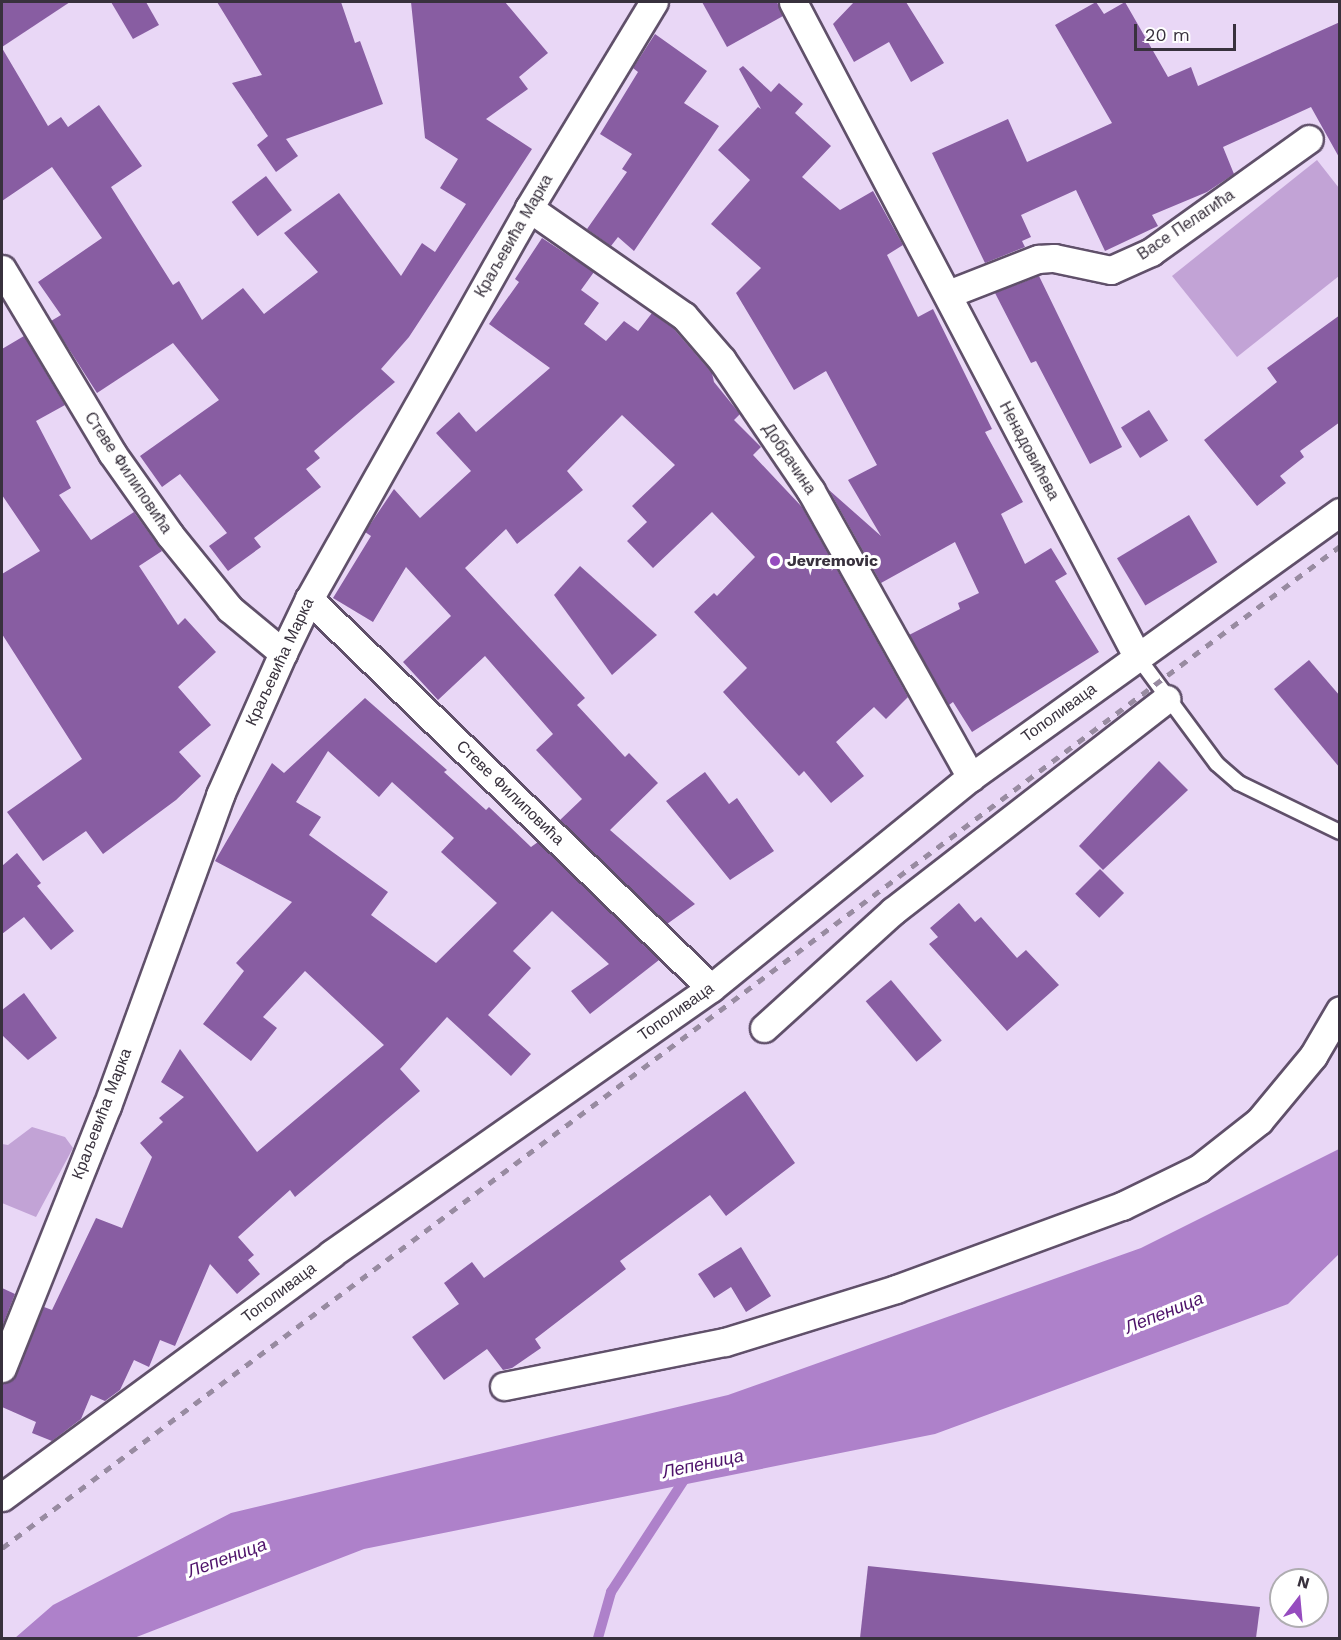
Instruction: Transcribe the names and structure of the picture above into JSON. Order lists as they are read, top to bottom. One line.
{"streets":{"street":["Васе Пелагића","Краљевића Марка","Ненадовићева","Добрачина","Стеве Филиповића","Тополиваца"]},"crossings":[["Васе Пелагића","Ненадовићева"],["Краљевића Марка","Добрачина"],["Краљевића Марка","Стеве Филиповића"],["Ненадовићева","Тополиваца"],["Добрачина","Тополиваца"],["Стеве Филиповића","Тополиваца"]],"water":["Лепеница"],"places":["Jevremovic"],"scale_bar":"20 m","north":"top"}
